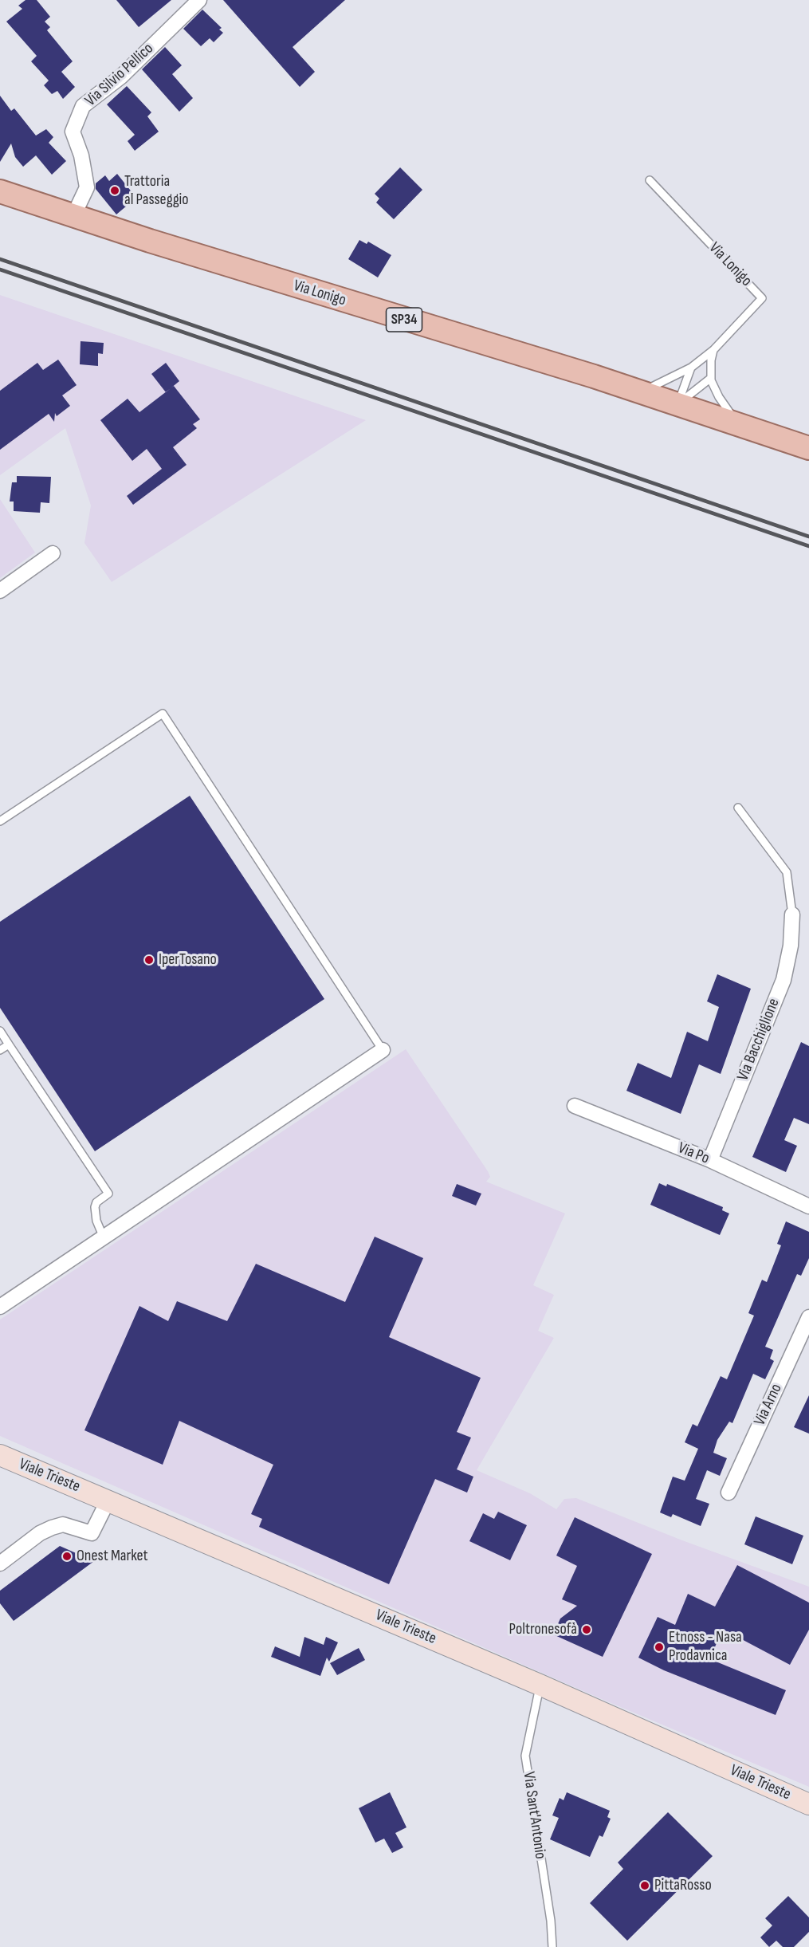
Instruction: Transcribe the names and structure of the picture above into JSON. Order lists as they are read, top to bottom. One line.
{"streets":{"main road":["Via Lonigo","SP34","Viale Trieste"],"street":["Via Silvio Pellico","Via Bacchiglione","Via Po","Via Arno"],"lane":["Via Sant'Antonio"]},"crossings":[["Via Silvio Pellico","Via Lonigo"],["Via Bacchiglione","Via Po"],["Viale Trieste","Via Sant'Antonio"]],"places":["Trattoria al Passeggio","IperTosano","Onest Market","Poltronesofà","Etnoss - Nasa Prodavnica","PittaRosso"]}
